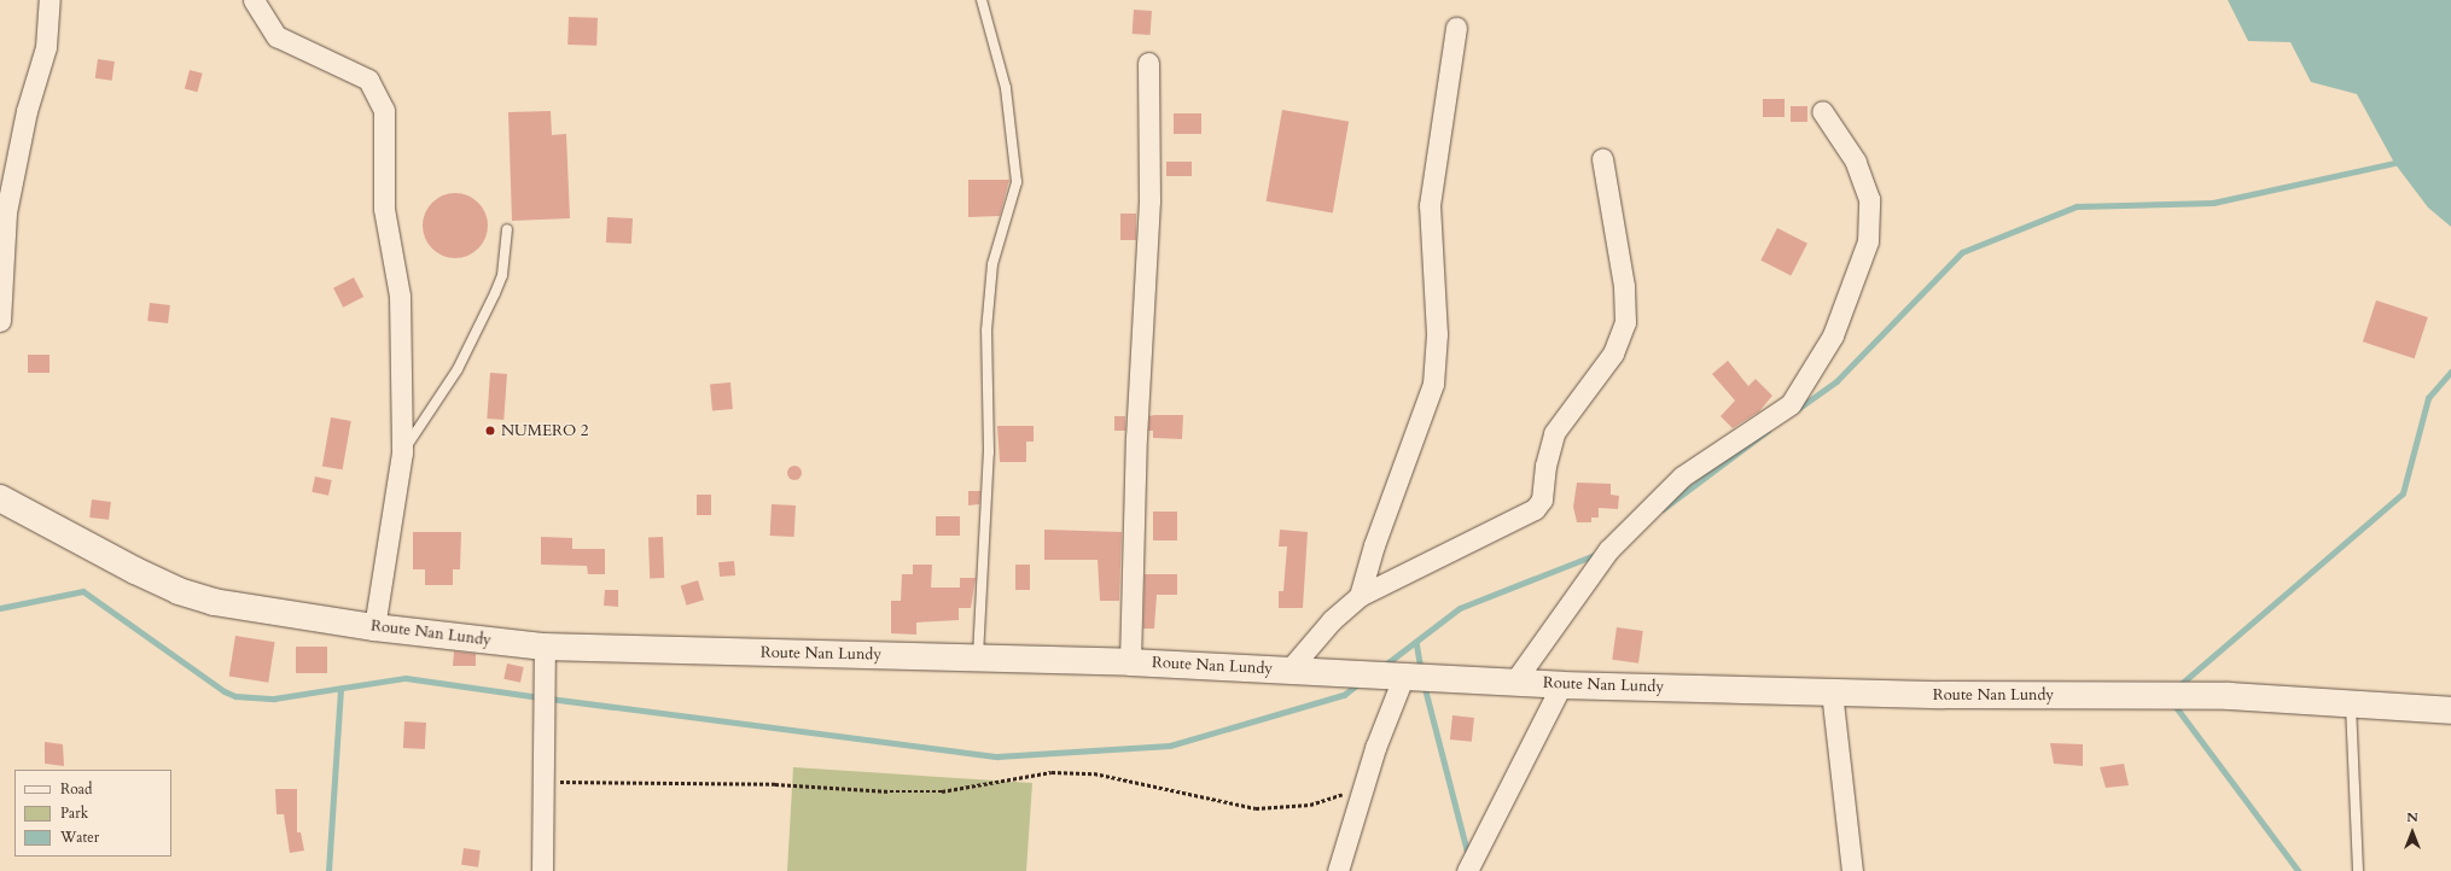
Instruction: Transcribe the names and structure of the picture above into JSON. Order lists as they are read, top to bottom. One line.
{"streets":{"main road":["Route Nan Lundy"]},"places":["NUMERO 2"],"legend":["Road","Park","Water"],"north":"top"}
